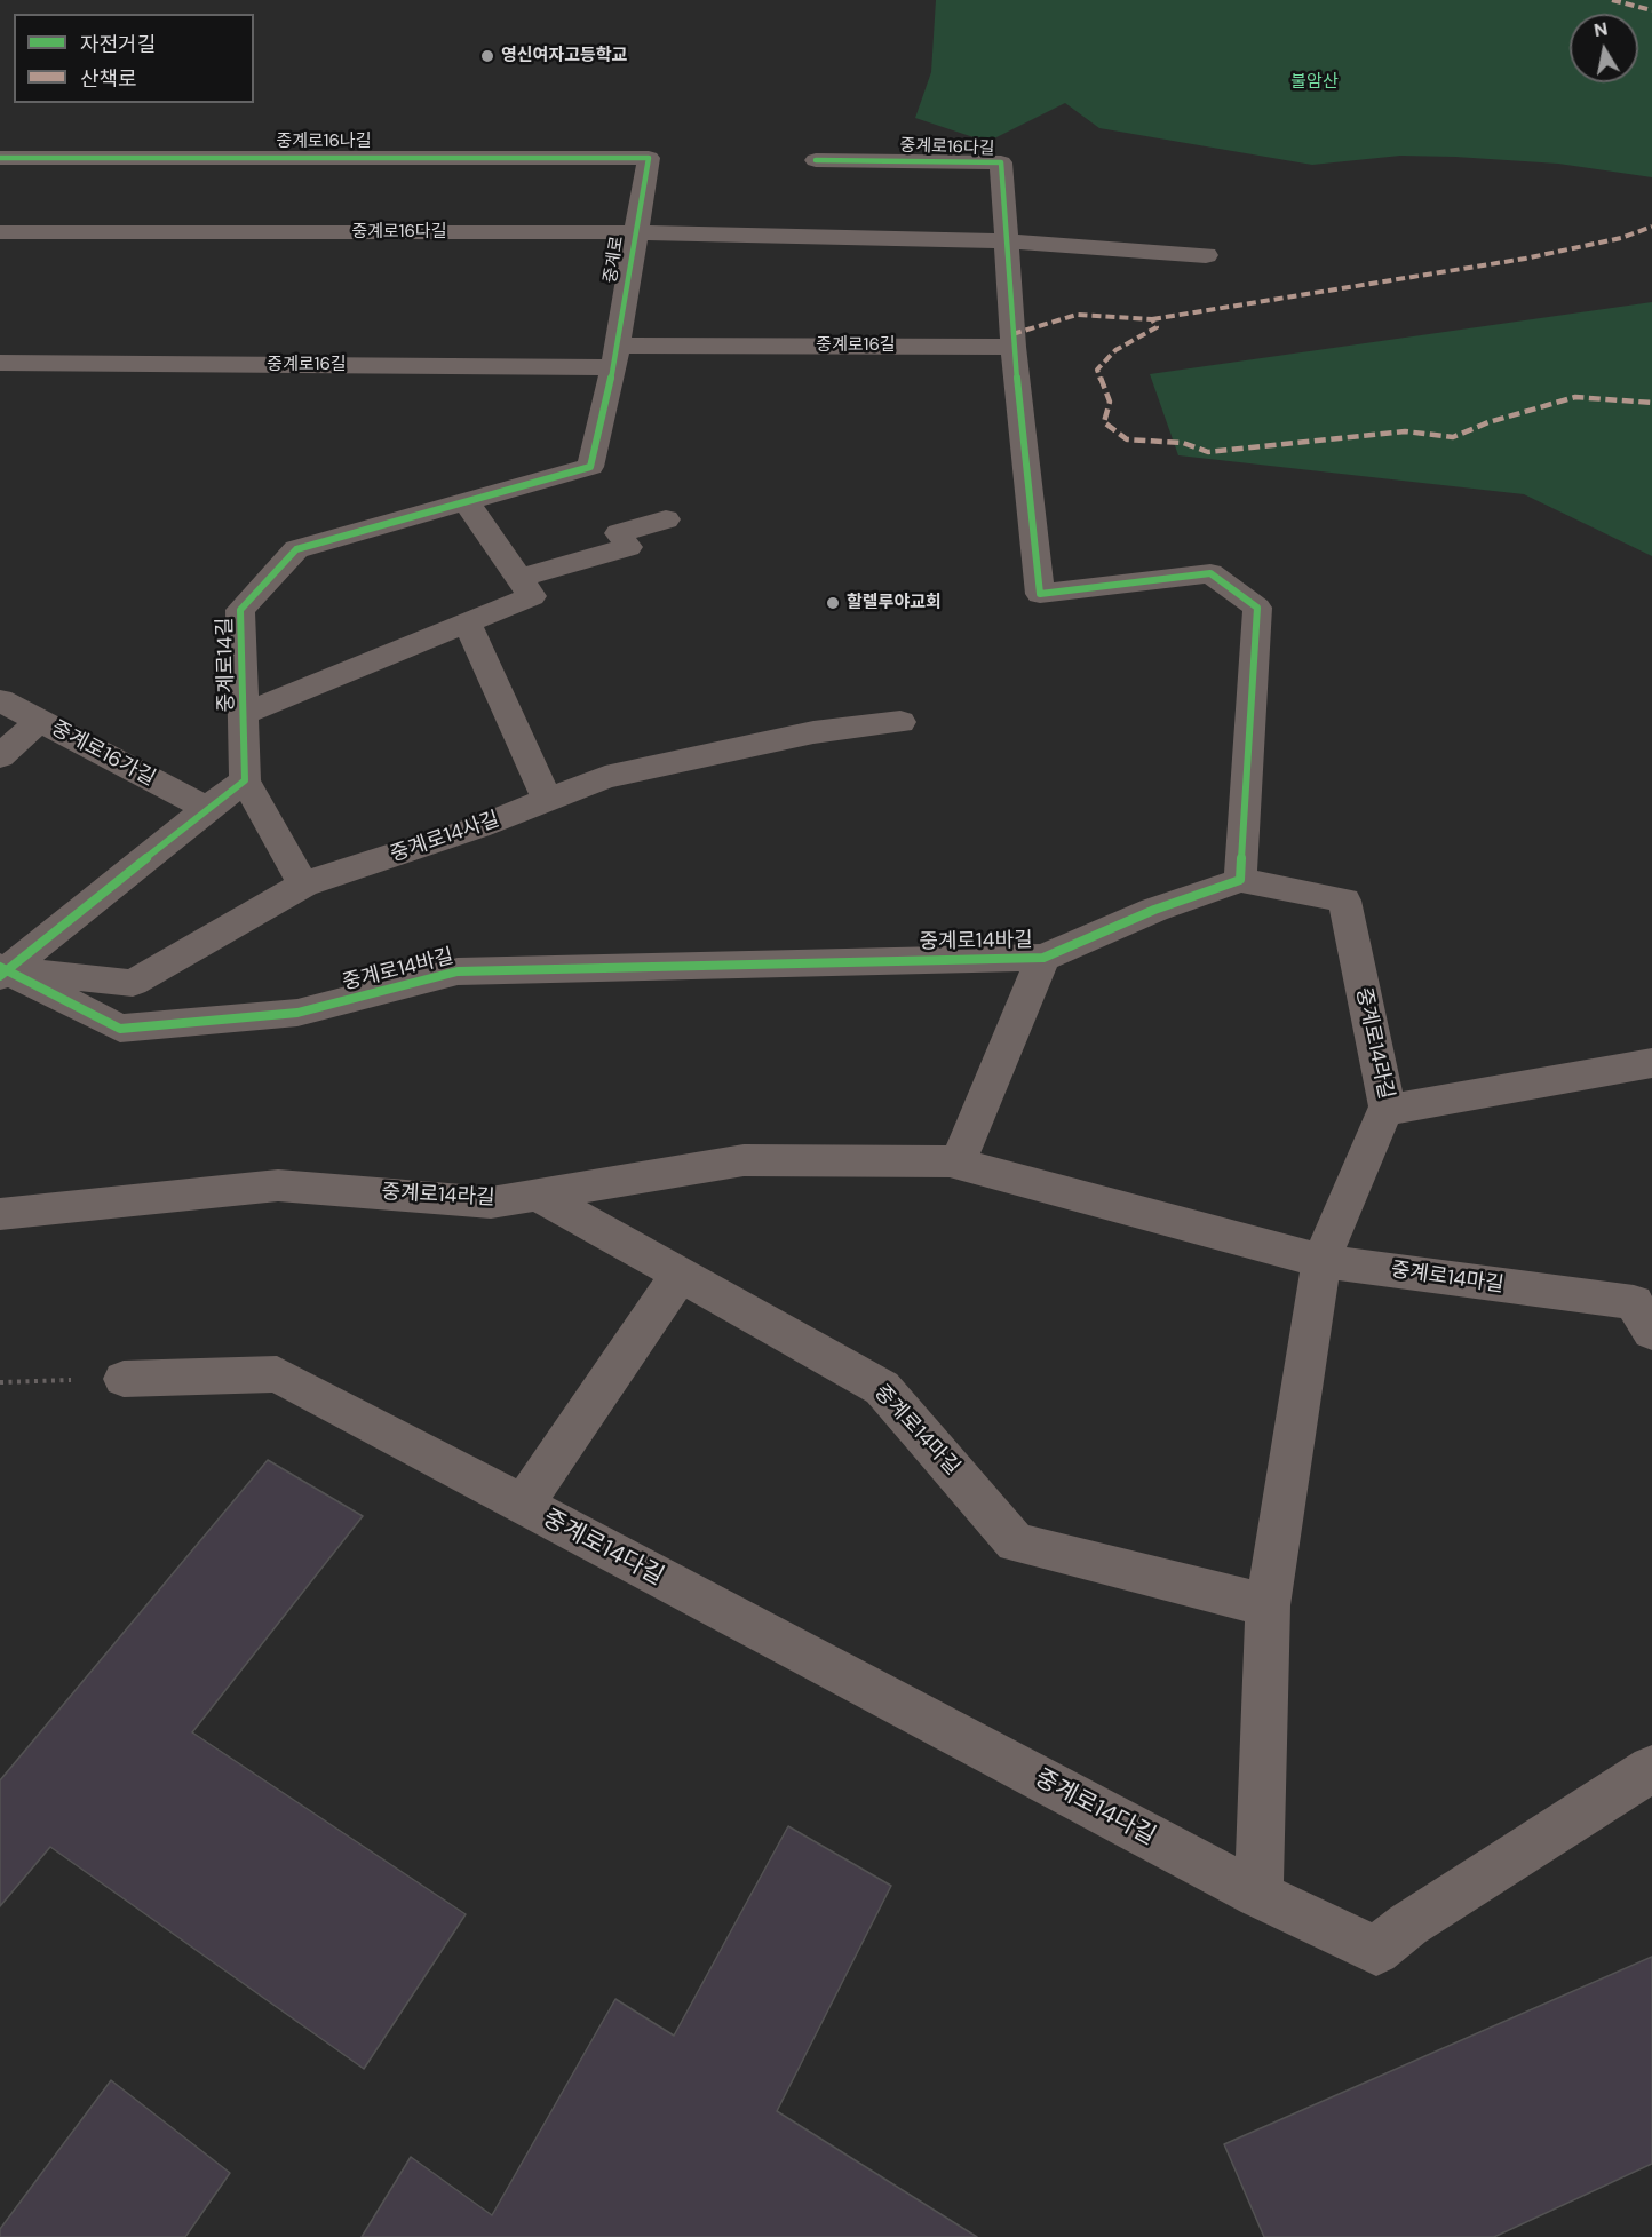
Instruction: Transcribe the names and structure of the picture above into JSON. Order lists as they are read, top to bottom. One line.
{"streets":{"street":["중계로16나길","중계로16다길","중계로","중계로16길","중계로14길","중계로16가길","중계로14사길","중계로14바길","중계로14라길","중계로14마길","중계로14다길"]},"crossings":[["중계로16나길","중계로"],["중계로16다길","중계로"],["중계로","중계로16길"],["중계로","중계로14길"],["중계로16길","중계로14길"],["중계로14길","중계로14사길"],["중계로14사길","중계로14바길"],["중계로14바길","중계로14라길"],["중계로14라길","중계로14마길"],["중계로14마길","중계로14다길"]],"parks":["불암산"],"places":["영신여자고등학교","할렐루야교회"],"legend":["자전거길","산책로"],"north":"top"}
